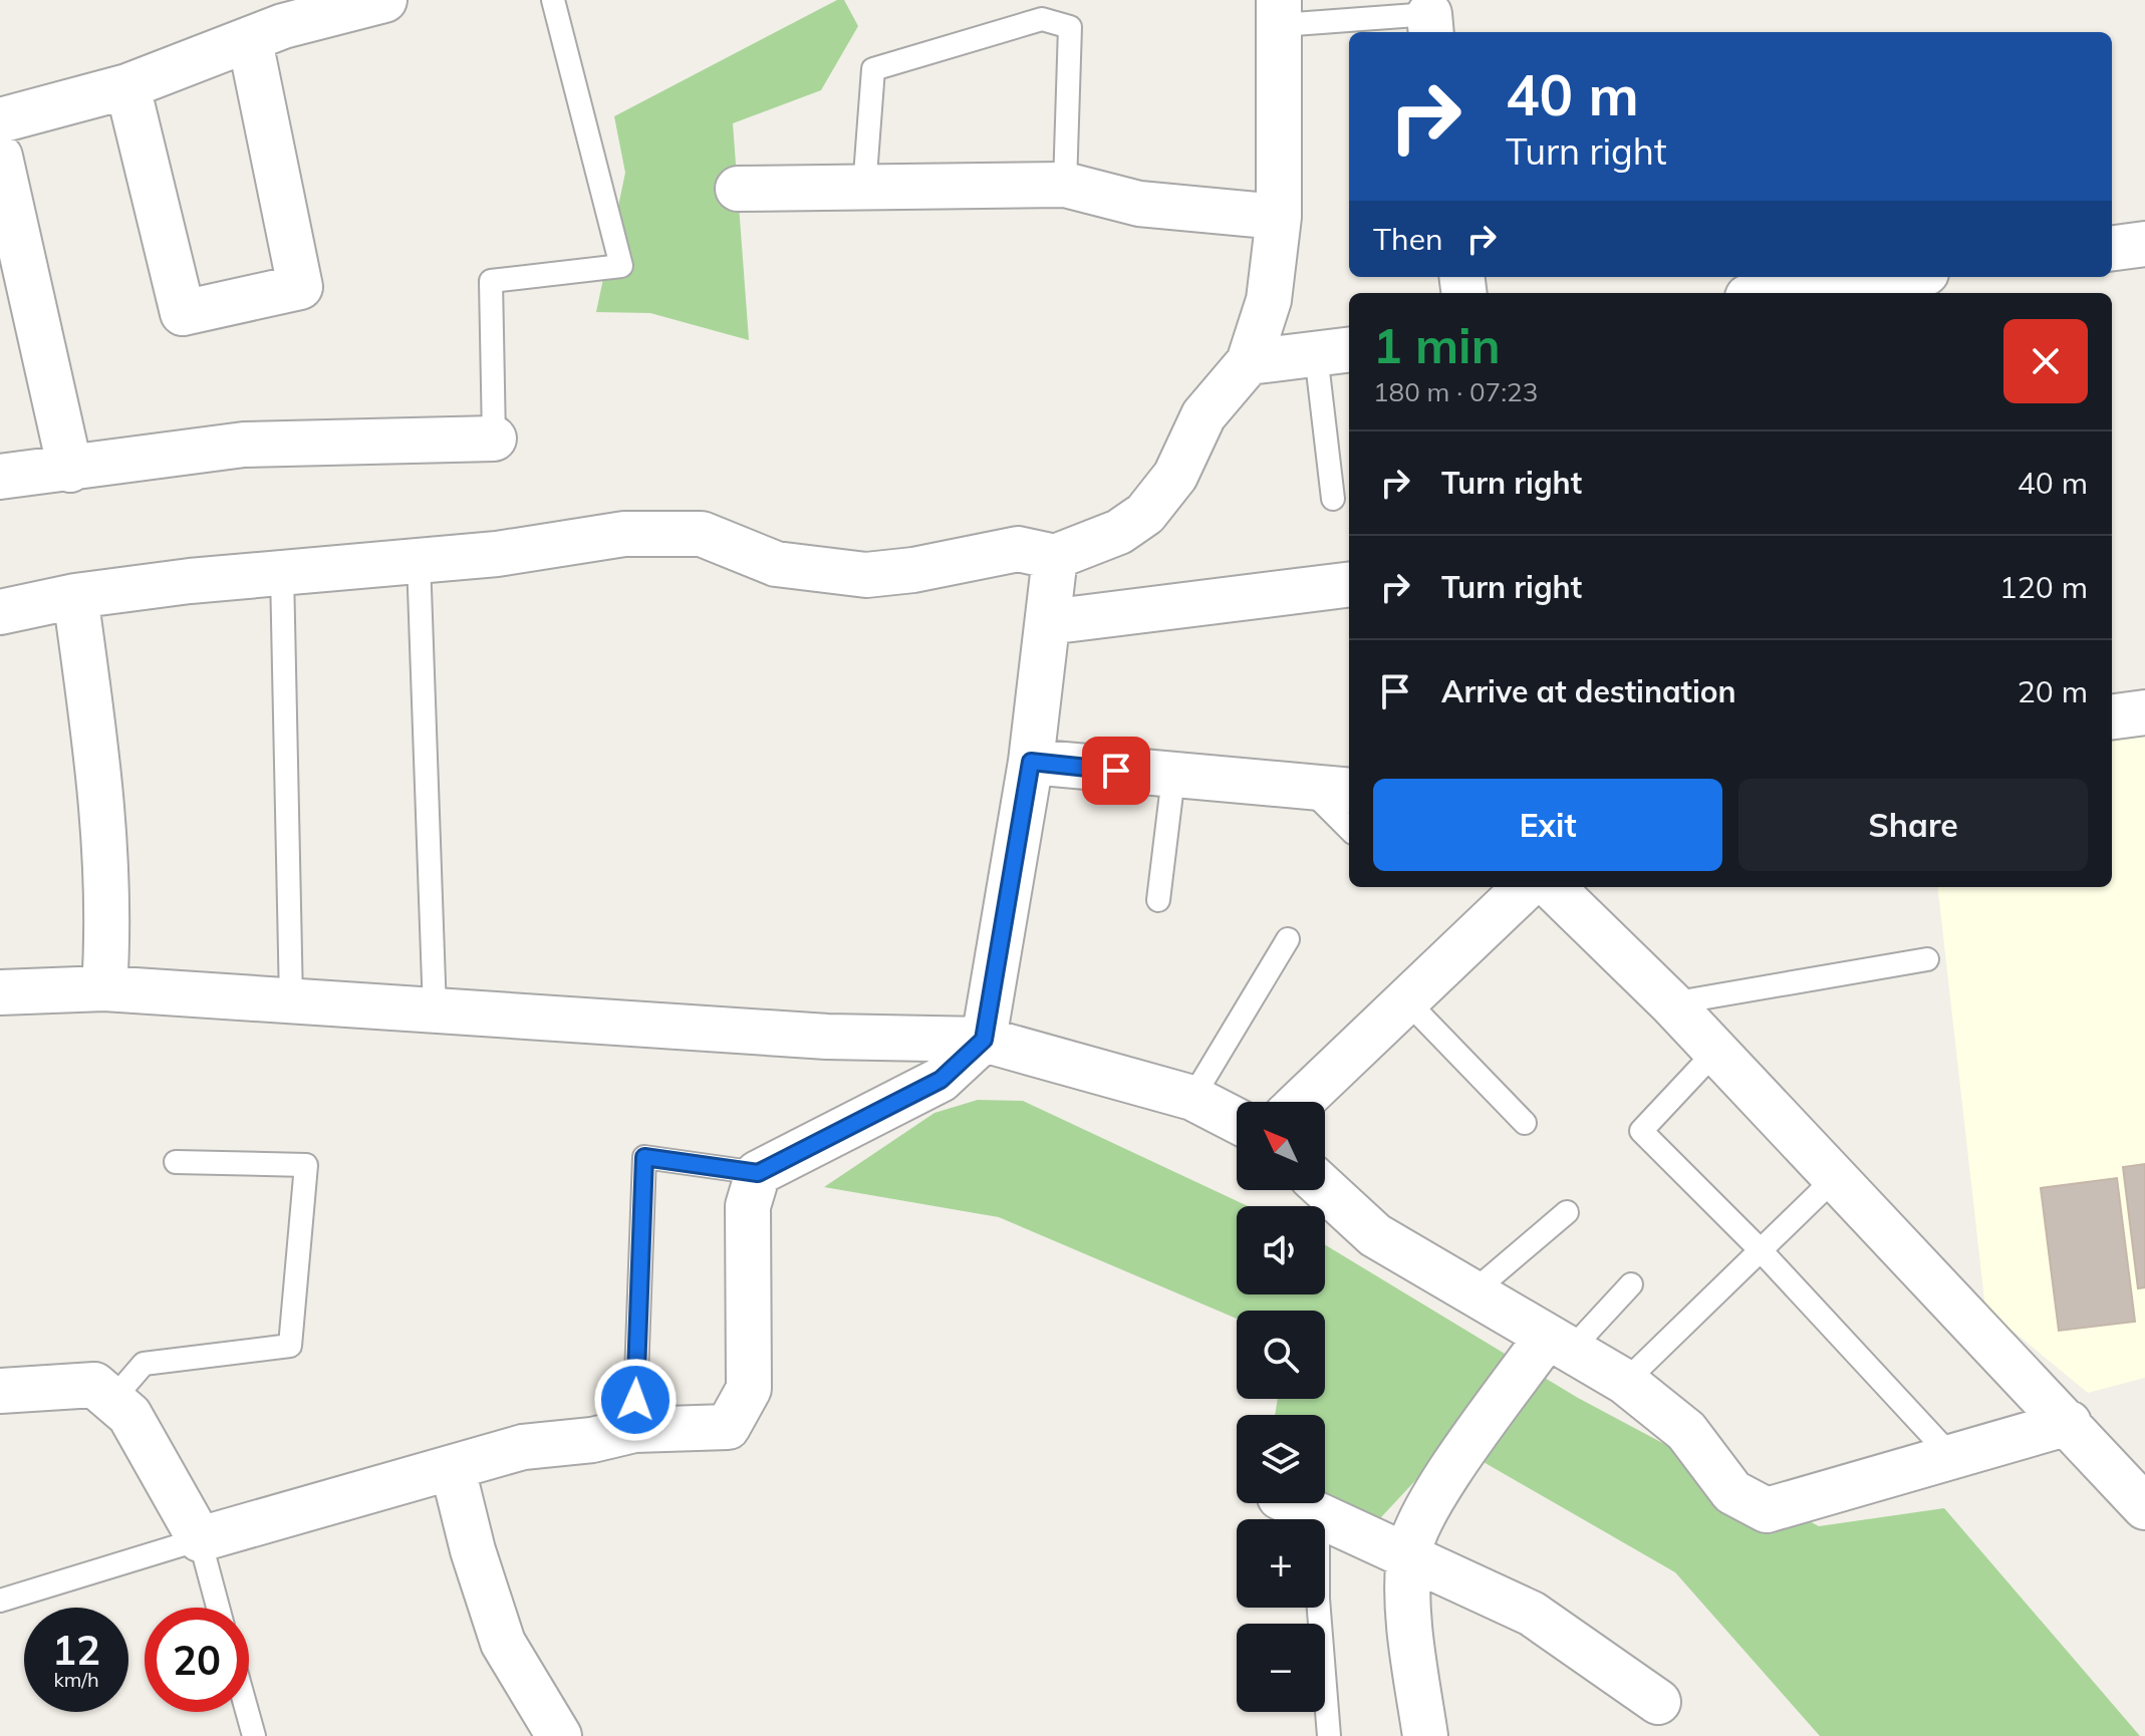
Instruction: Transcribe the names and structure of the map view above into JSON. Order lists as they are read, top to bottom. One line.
{"north":"top left","page":{"turn":["40 m","Turn right"],"then":"Then","heading":["1 min","180 m · 07:23"],"list":[{"name":"Turn right","value":"40 m"},{"name":"Turn right","value":"120 m"},{"name":"Arrive at destination","value":"20 m"}],"buttons":["Exit","Share"],"map_buttons":["+","−"],"speed":"12 km/h","limit":"20"}}
